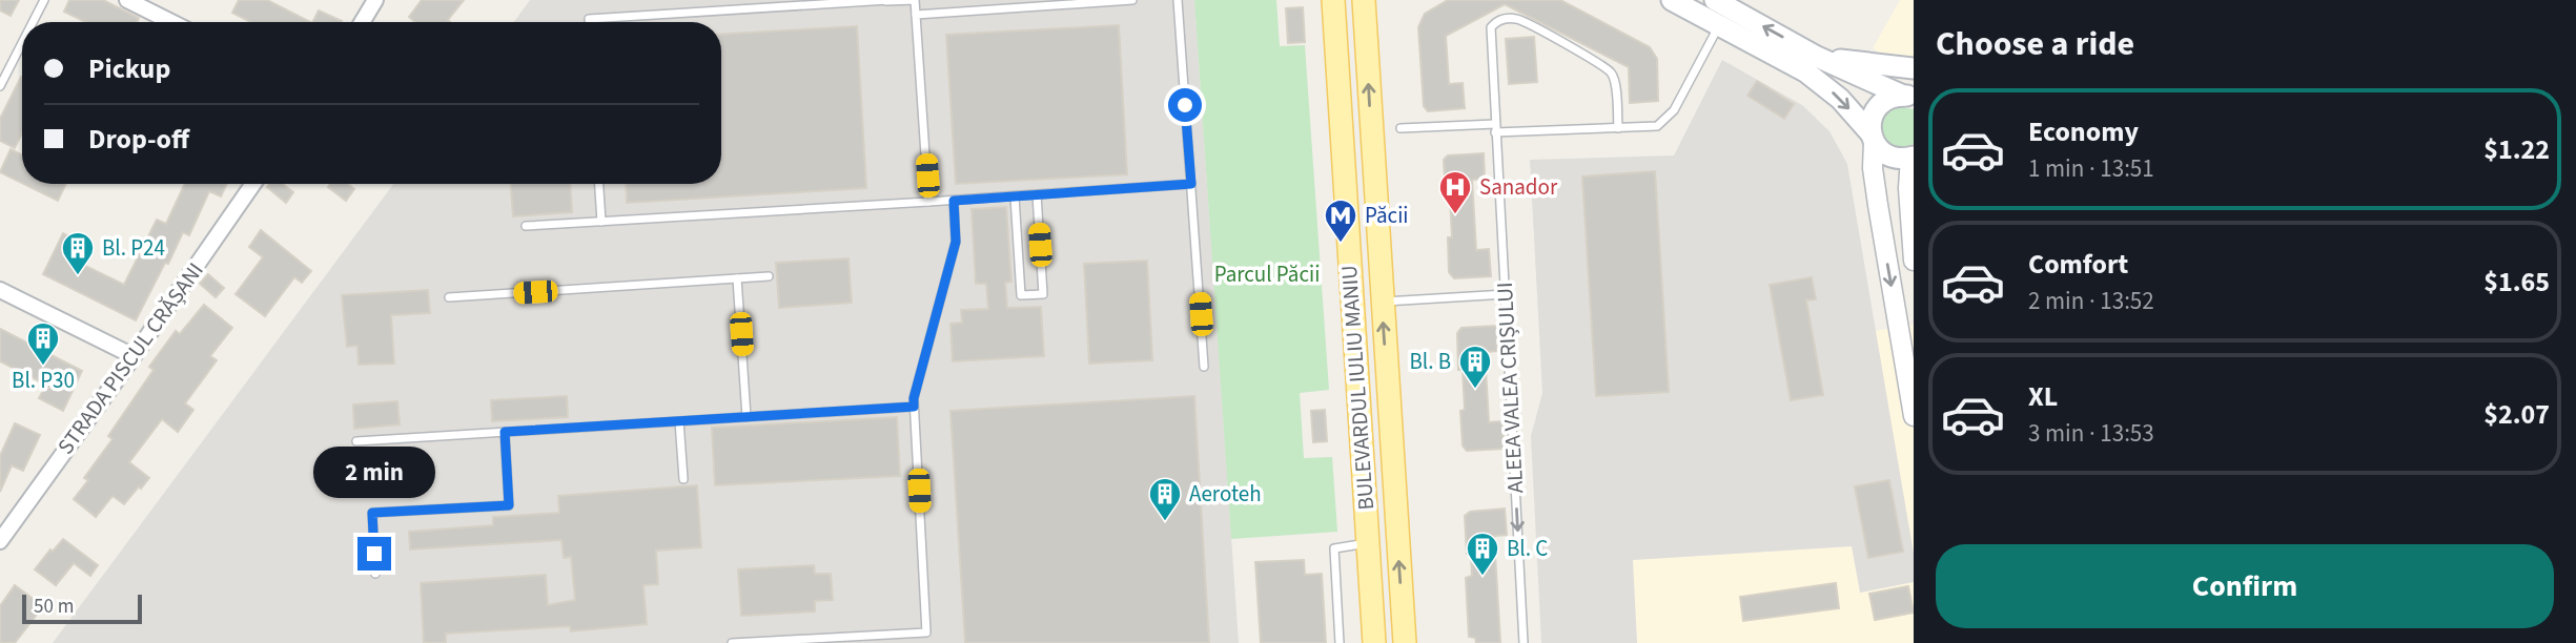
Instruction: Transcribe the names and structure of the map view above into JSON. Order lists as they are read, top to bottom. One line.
{"streets":{"main road":["BULEVARDUL IULIU MANIU"],"street":["STRADA PISCUL CRĂȘANI"],"lane":["ALEEA VALEA CRIȘULUI"]},"one_way":["ALEEA VALEA CRIȘULUI"],"parks":["Parcul Păcii"],"places":{"hospital":["Sanador"],"metro station":["Păcii"],"building":["Bl. P24","Bl. P30","Bl. B","Aeroteh","Bl. C"]},"scale_bar":"50 m","page":{"heading":"Choose a ride","banner":["Pickup","Drop-off"],"list":[{"name":"Economy","note":"1 min · 13:51","value":"$1.22"},{"name":"Comfort","note":"2 min · 13:52","value":"$1.65"},{"name":"XL","note":"3 min · 13:53","value":"$2.07"}],"bubble":"2 min","buttons":"Confirm","scale":"50 m"}}
